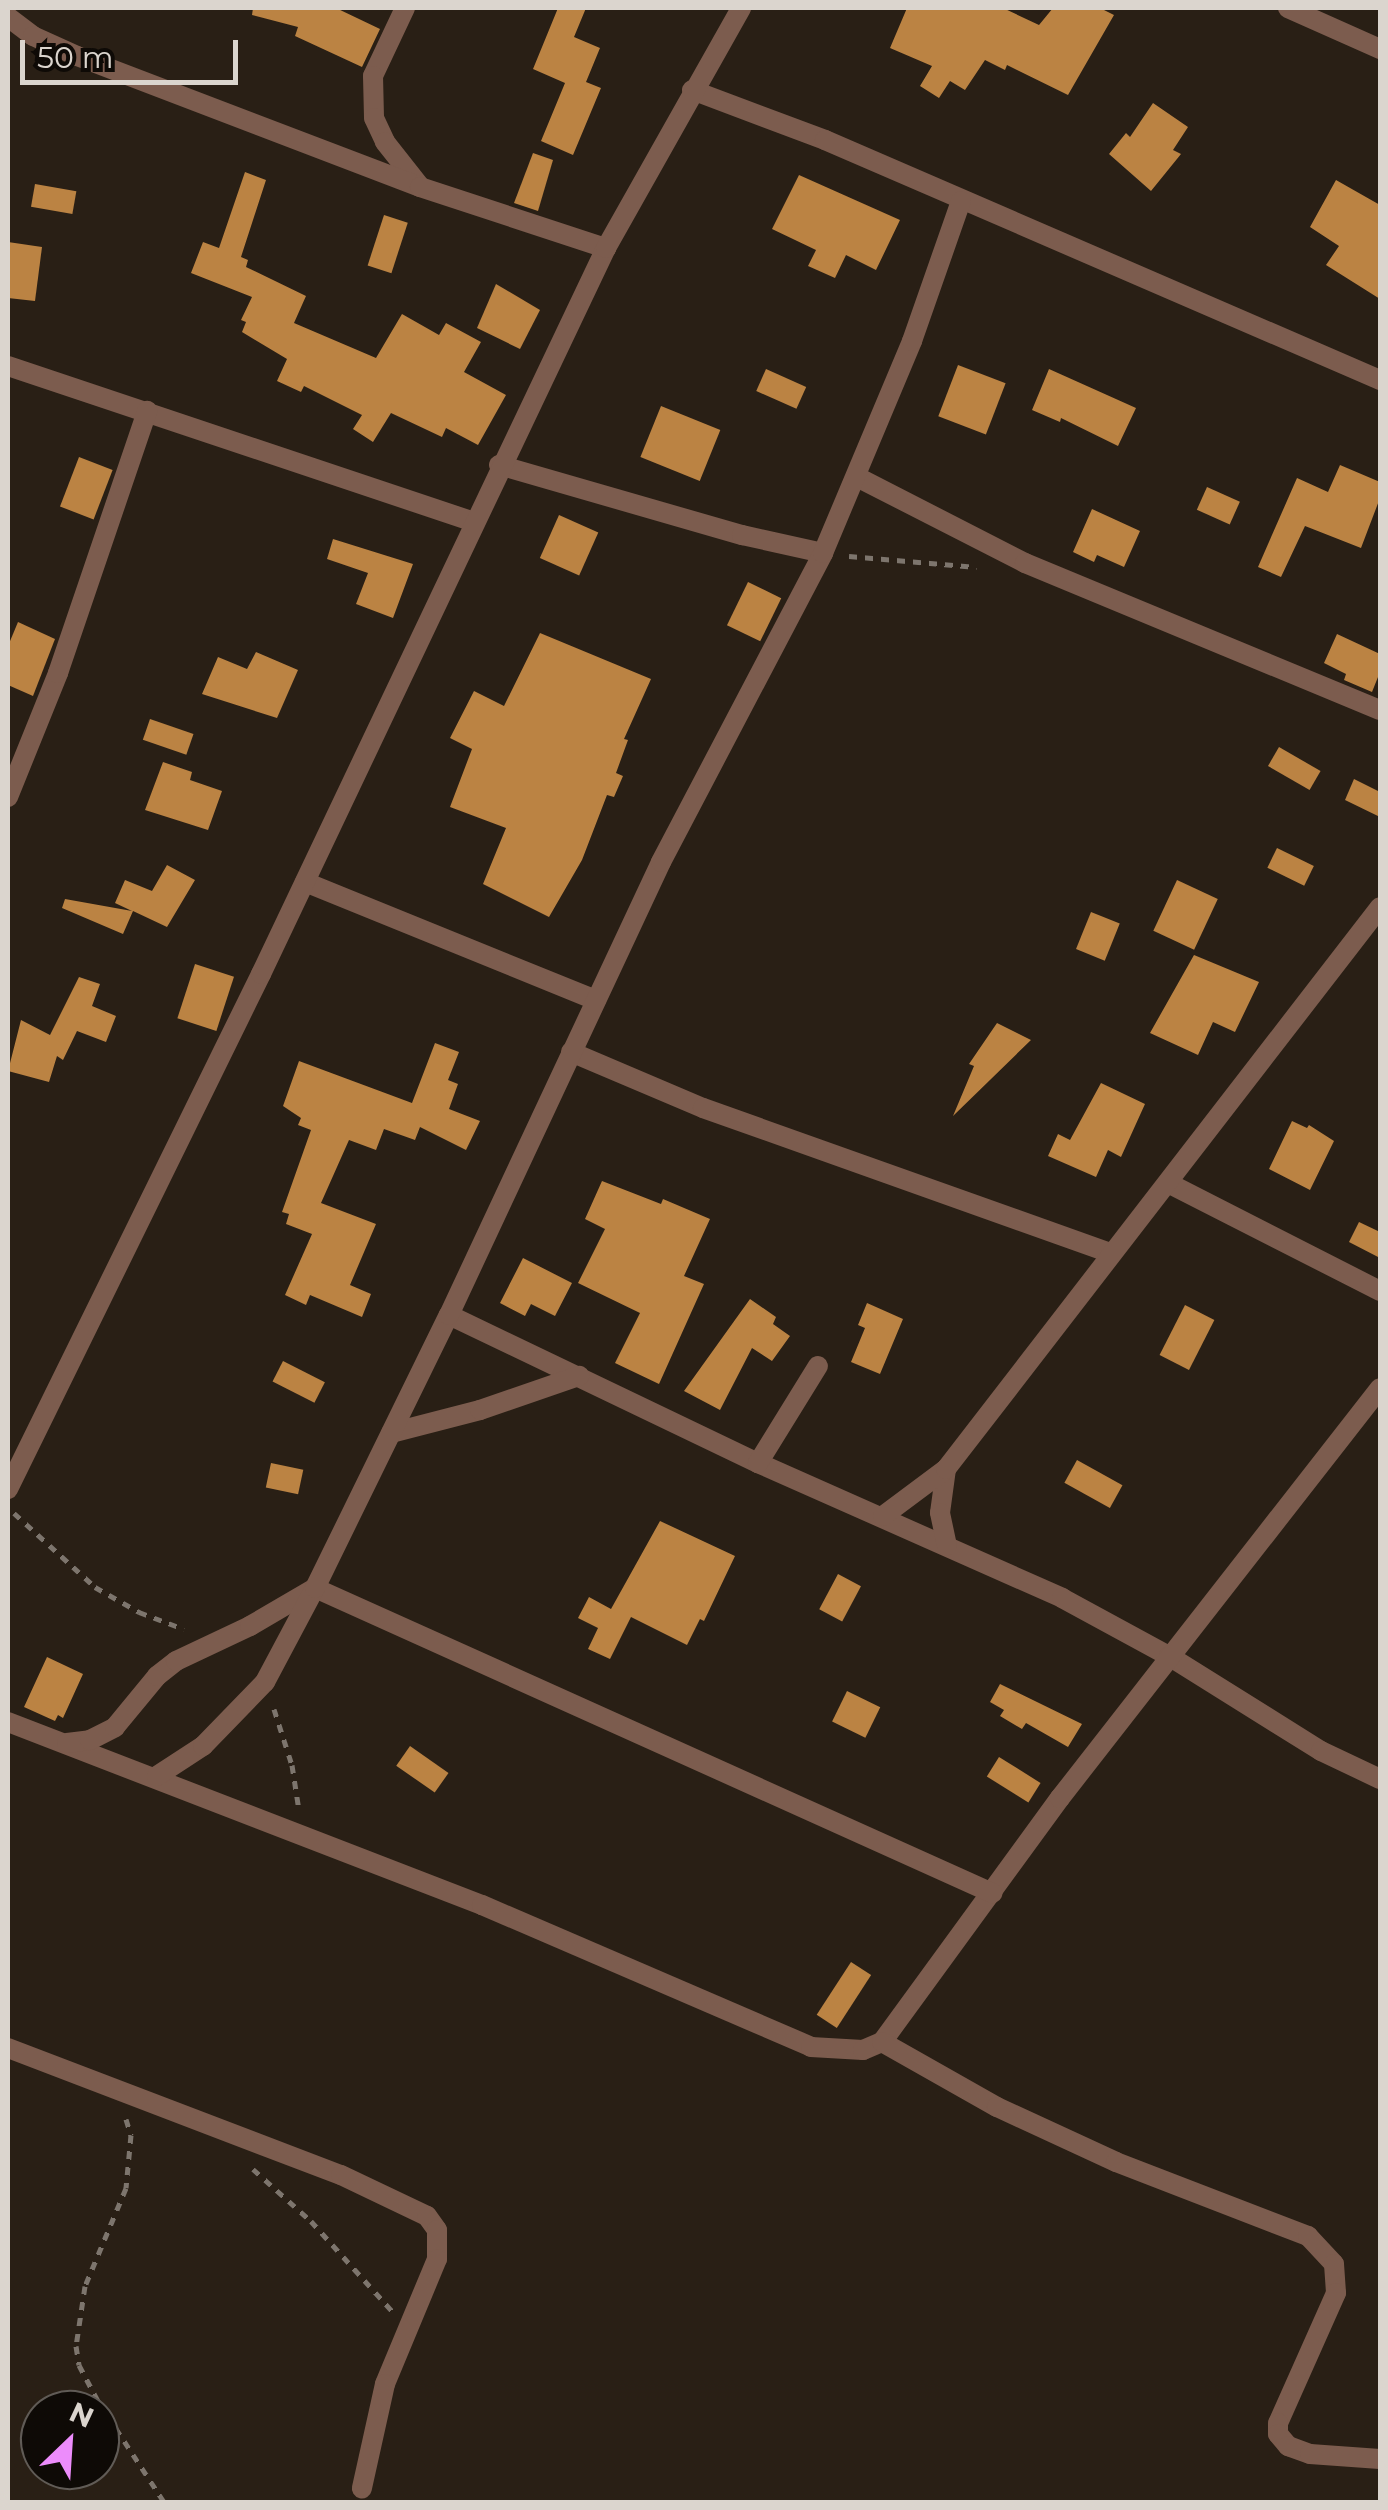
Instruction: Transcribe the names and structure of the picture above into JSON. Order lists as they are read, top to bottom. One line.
{"scale_bar":"50 m","north":"top right"}
